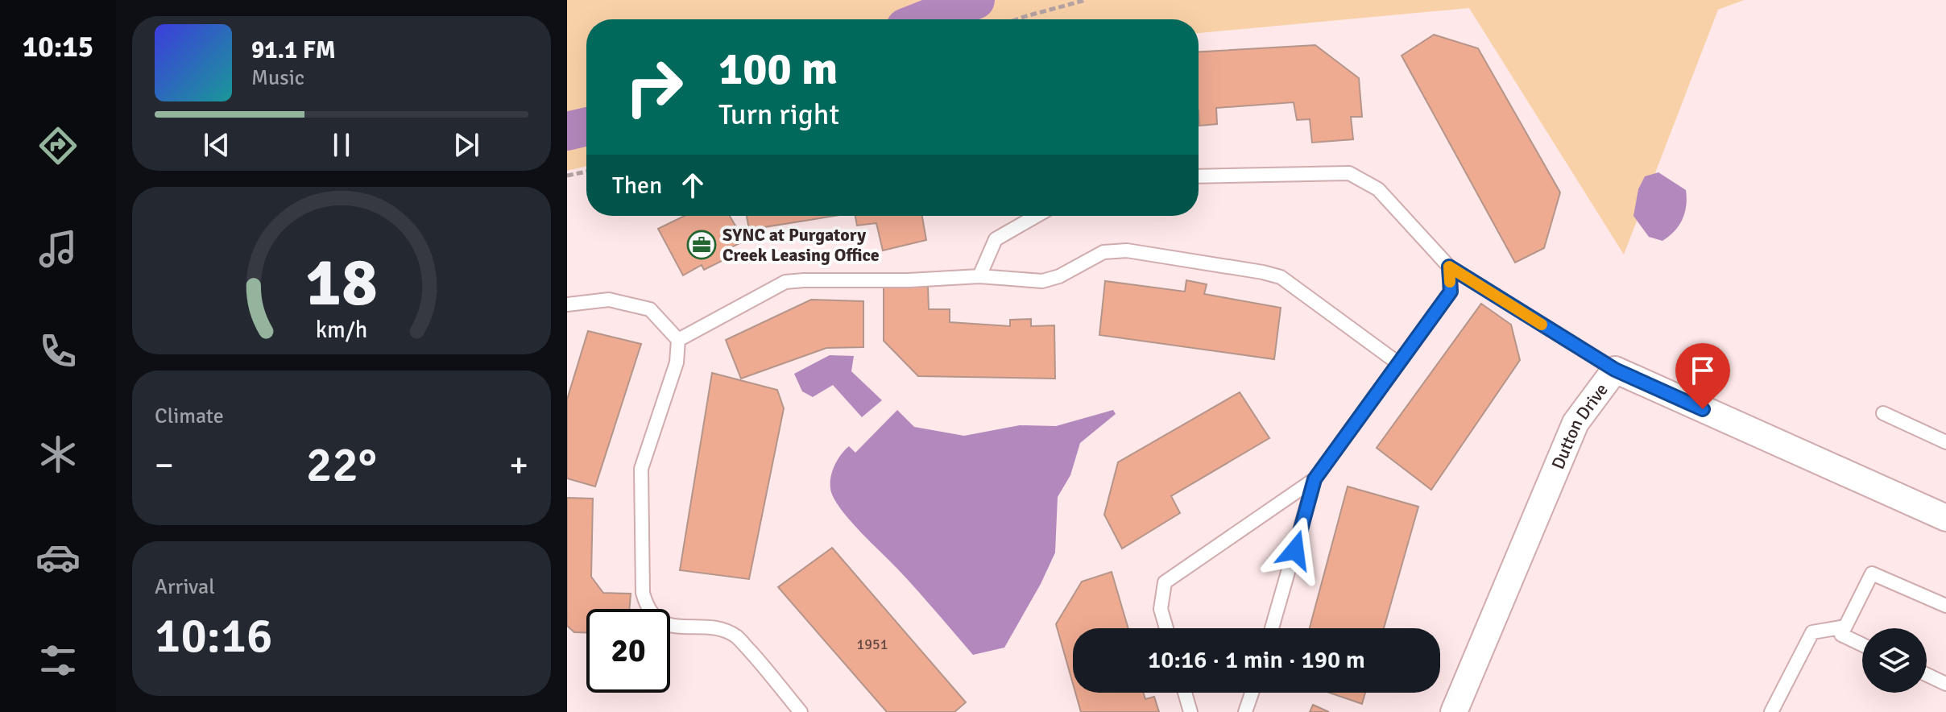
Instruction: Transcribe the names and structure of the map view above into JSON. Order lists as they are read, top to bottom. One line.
{"streets":{"street":["Dutton Drive"]},"places":{"office":["SYNC at Purgatory Creek Leasing Office"]},"house_numbers":["1951"],"page":{"tabs":"10:15","turn":["100 m","Turn right"],"song":["91.1 FM","Music"],"then":"Then","tile":["Climate",["Arrival","10:16"]],"heat":["−","22°","+"],"limit":"20","trip":"10:16 · 1 min · 190 m","gauge":["18","km/h"]}}
